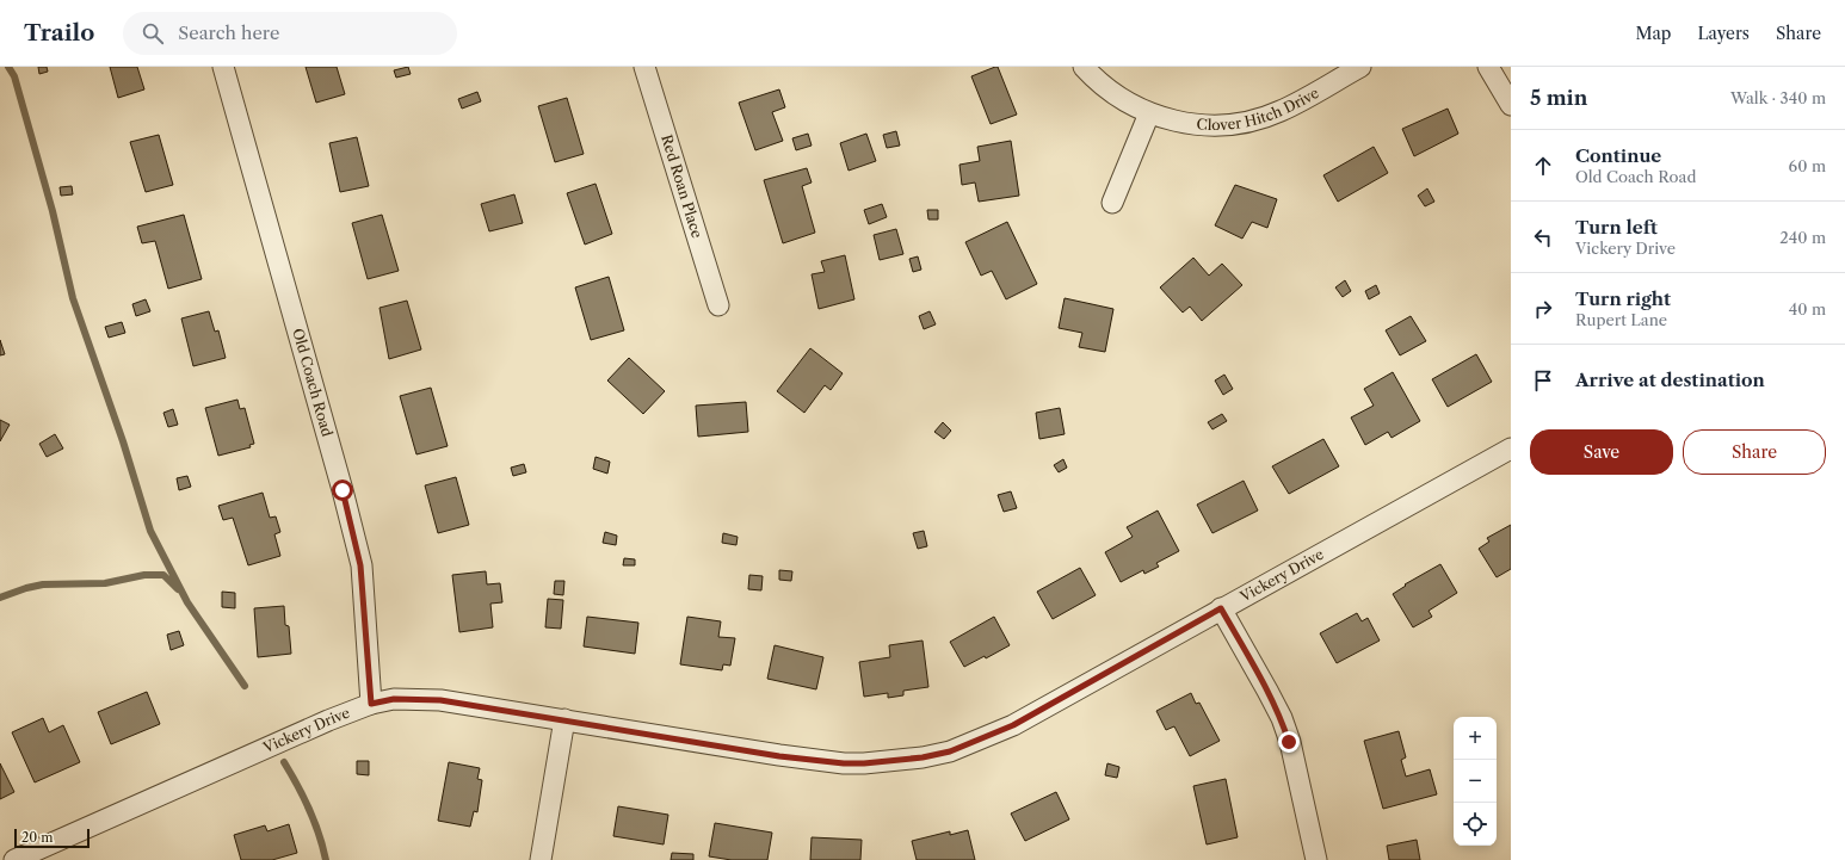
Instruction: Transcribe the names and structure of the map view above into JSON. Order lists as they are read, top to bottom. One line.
{"streets":{"street":["Clover Hitch Drive","Red Roan Place","Old Coach Road","Vickery Drive"]},"crossings":[["Old Coach Road","Vickery Drive"]],"scale_bar":"20 m","page":{"header":"Trailo","search":"Search here","nav":["Map","Layers","Share"],"heading":["5 min","Walk · 340 m"],"list":[["Continue","Old Coach Road","60 m"],["Turn left","Vickery Drive","240 m"],["Turn right","Rupert Lane","40 m"],"Arrive at destination"],"buttons":["Save","Share"],"map_buttons":["+","−"],"scale":"20 m"}}
